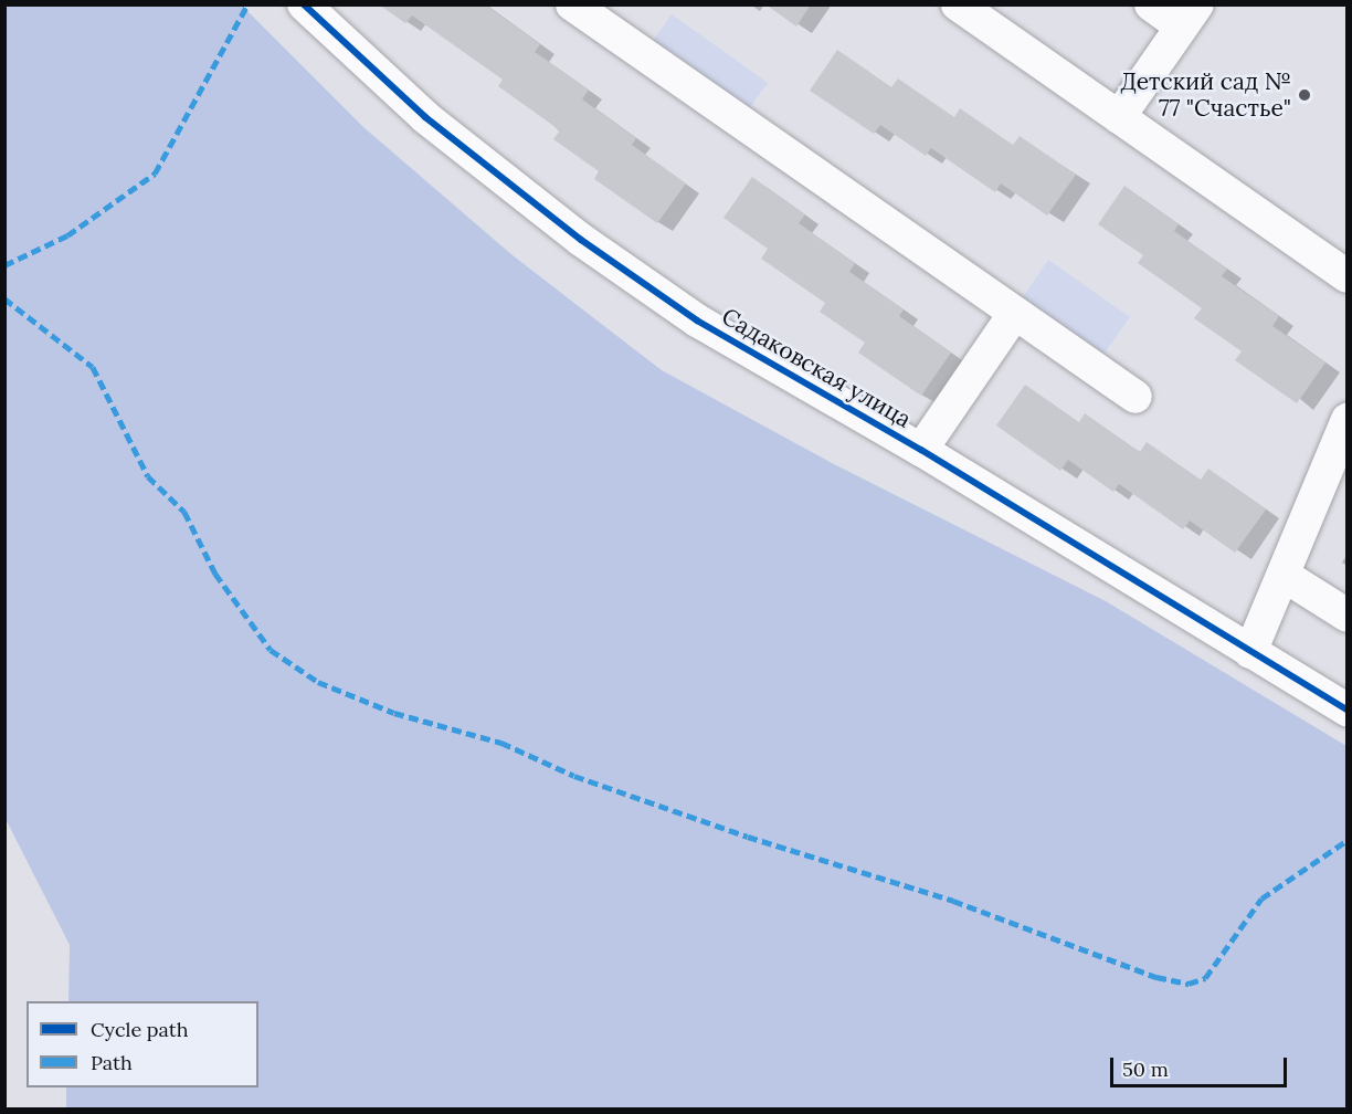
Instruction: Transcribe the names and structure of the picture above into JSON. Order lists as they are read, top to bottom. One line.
{"streets":{"street":["Садаковская улица"]},"places":["Детский сад № 77 \"Счастье\""],"legend":["Cycle path","Path"],"scale_bar":"50 m"}
